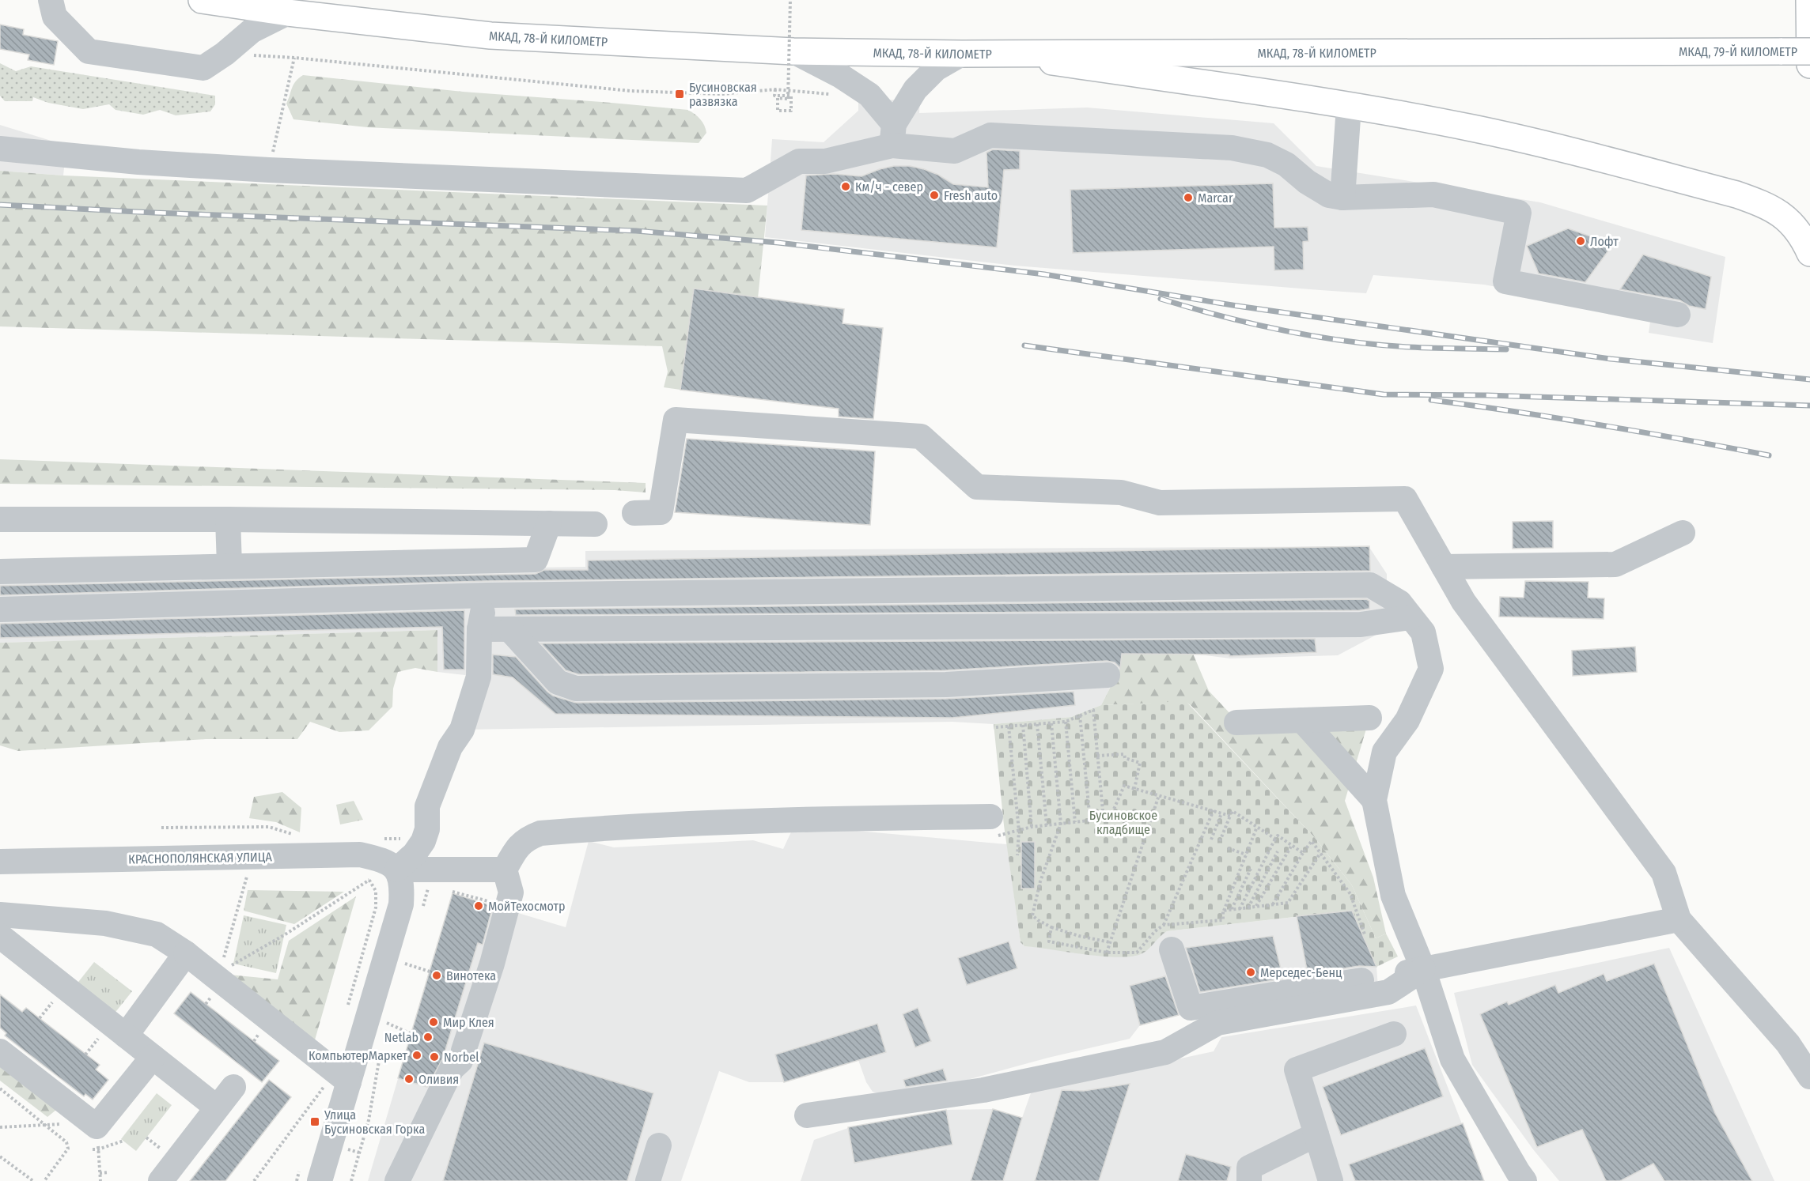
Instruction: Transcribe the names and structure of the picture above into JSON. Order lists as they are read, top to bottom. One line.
{"streets":{"main road":["МКАД, 78-Й КИЛОМЕТР","МКАД, 79-Й КИЛОМЕТР"],"street":["КРАСНОПОЛЯНСКАЯ УЛИЦА"]},"crossings":[["МКАД, 78-Й КИЛОМЕТР","МКАД, 79-Й КИЛОМЕТР"]],"parks":["Бусиновское кладбище"],"places":{"transit":["Бусиновская развязка","Улица Бусиновская Горка"],"other":["Км/ч - север","Fresh auto","Marcar","Лофт","МойТехосмотр","Мерседес-Бенц","Винотека","Мир Клея","Netlab","КомпьютерМаркет","Norbel","Оливия"]}}
